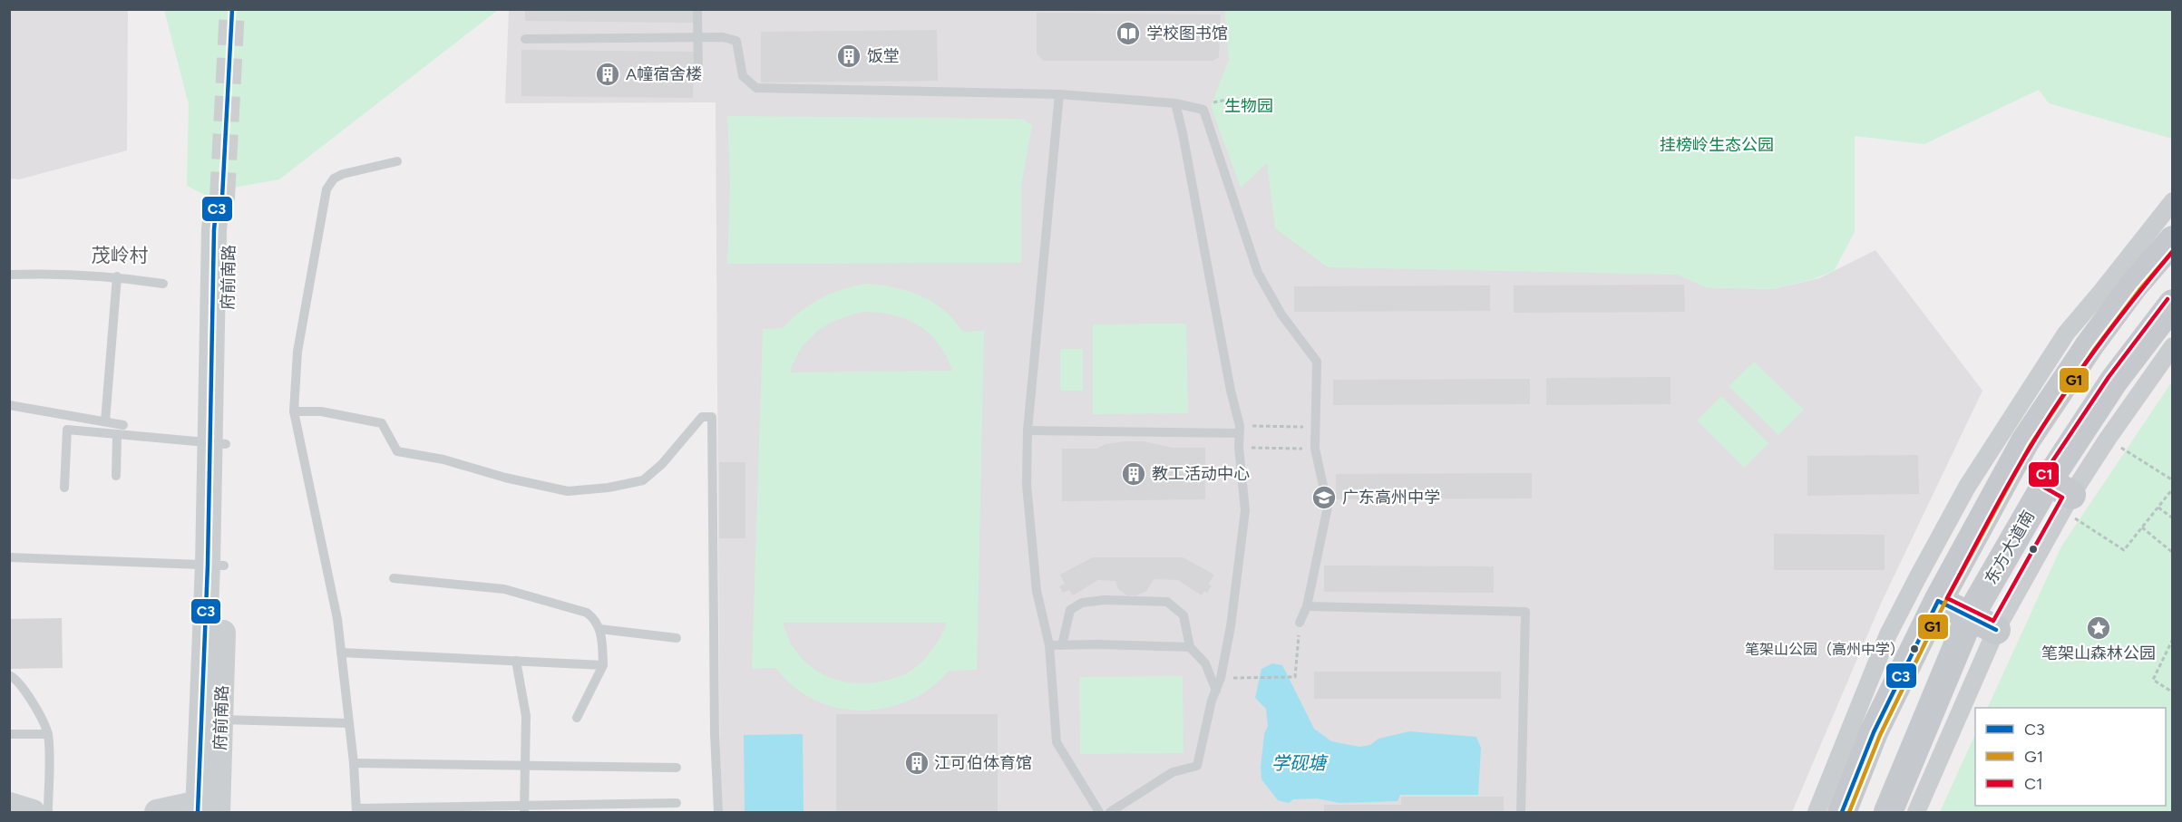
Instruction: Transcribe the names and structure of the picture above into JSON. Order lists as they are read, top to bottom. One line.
{"streets":{"main road":["府前南路","东方大道南"]},"districts":["茂岭村"],"water":["学砚塘"],"parks":["生物园","挂榜岭生态公园"],"places":{"library":["学校图书馆"],"building":["饭堂","A幢宿舍楼","教工活动中心","江可伯体育馆"],"school or university":["广东高州中学"],"place":["笔架山森林公园"],"other":["笔架山公园（高州中学）"]},"lines":["transit line C3","transit line G1","transit line C1"],"legend":["C3","G1","C1"]}
